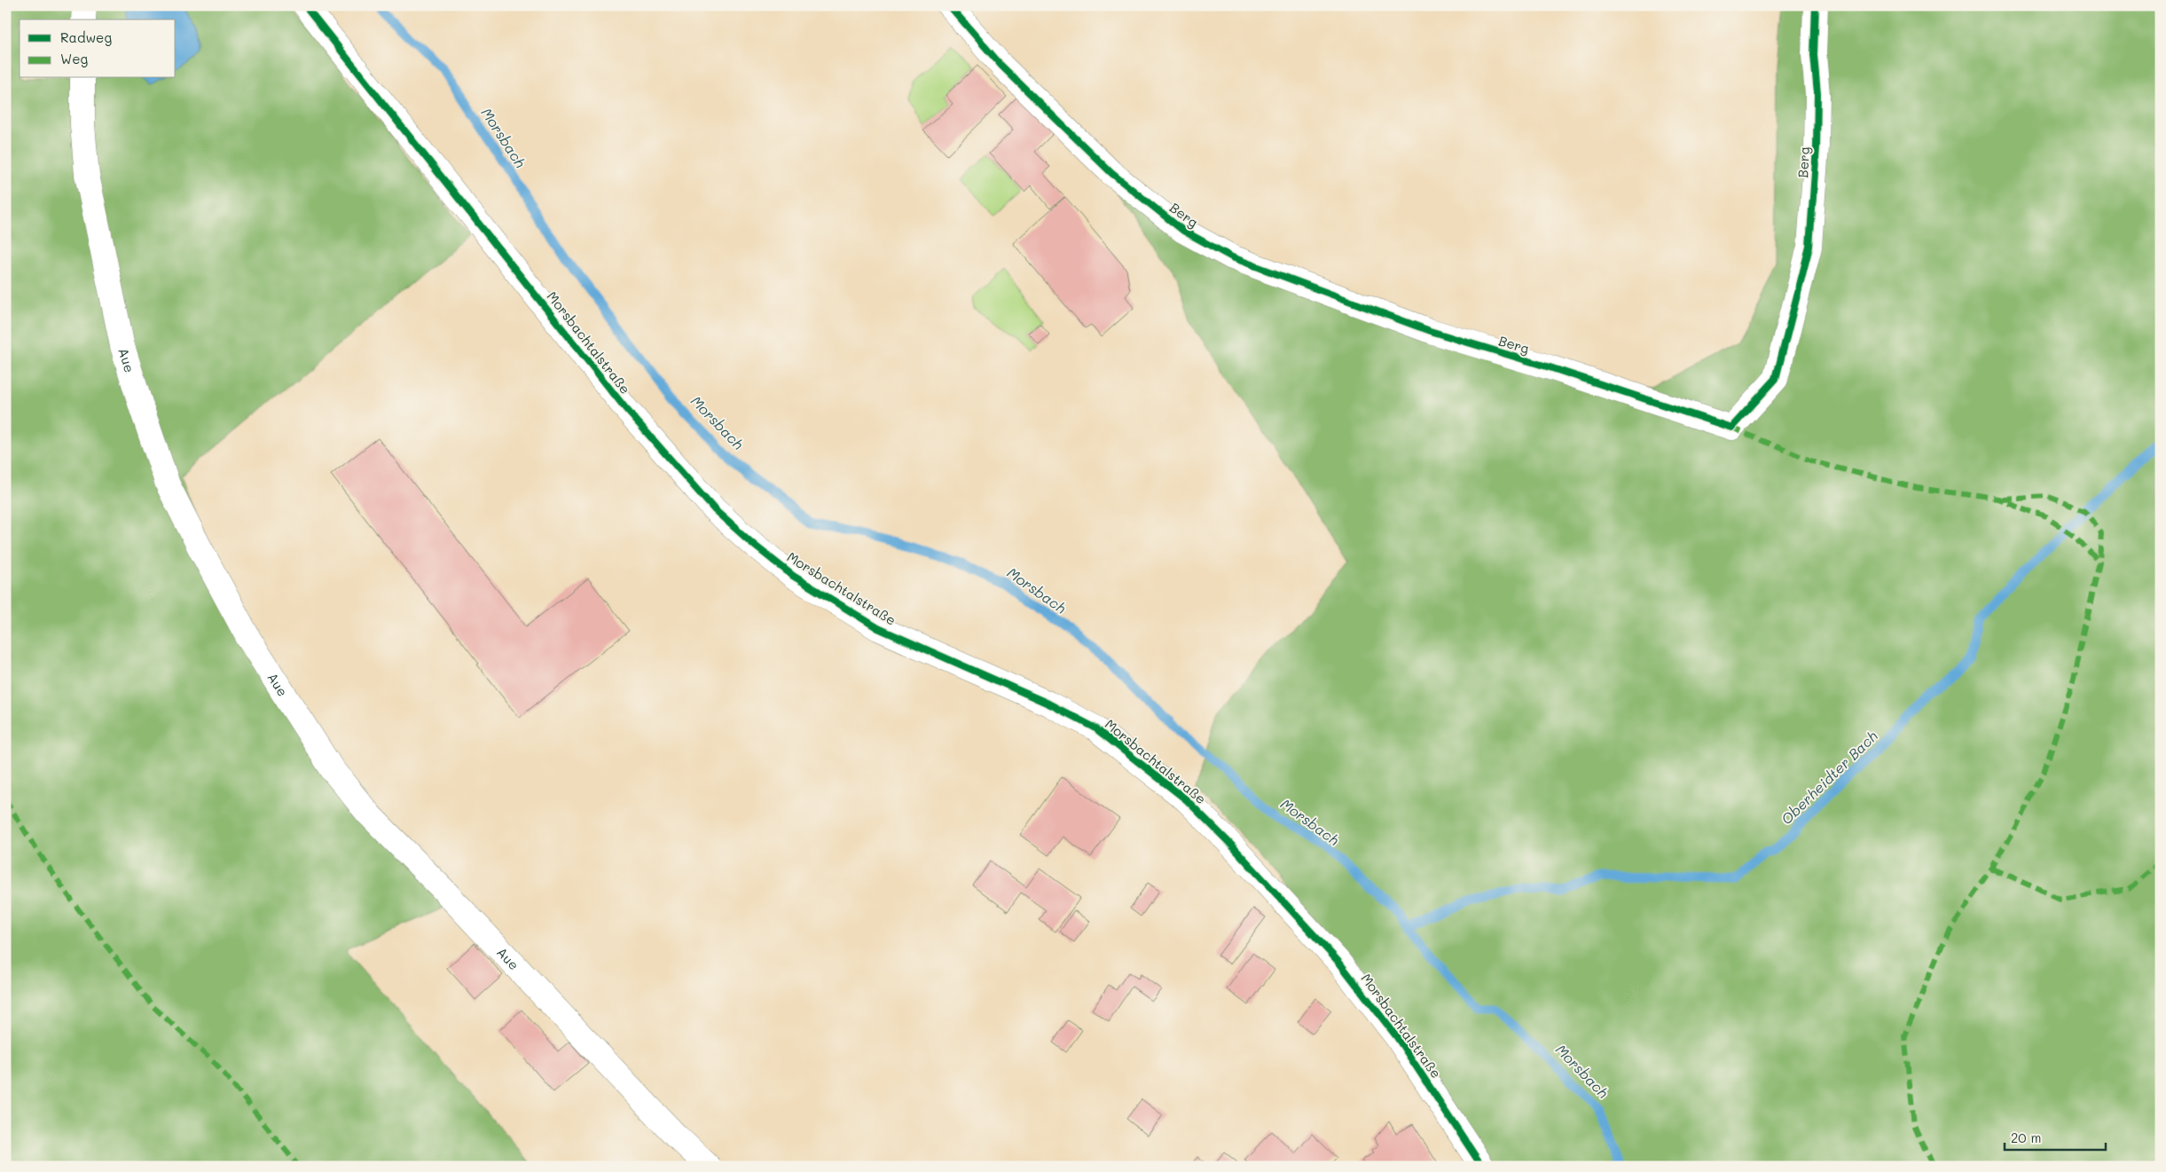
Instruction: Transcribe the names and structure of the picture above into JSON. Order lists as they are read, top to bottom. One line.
{"streets":{"street":["Berg","Morsbachtalstraße","Aue"]},"water":["Morsbach","Oberheidter Bach"],"legend":["Radweg","Weg"],"scale_bar":"20 m"}
